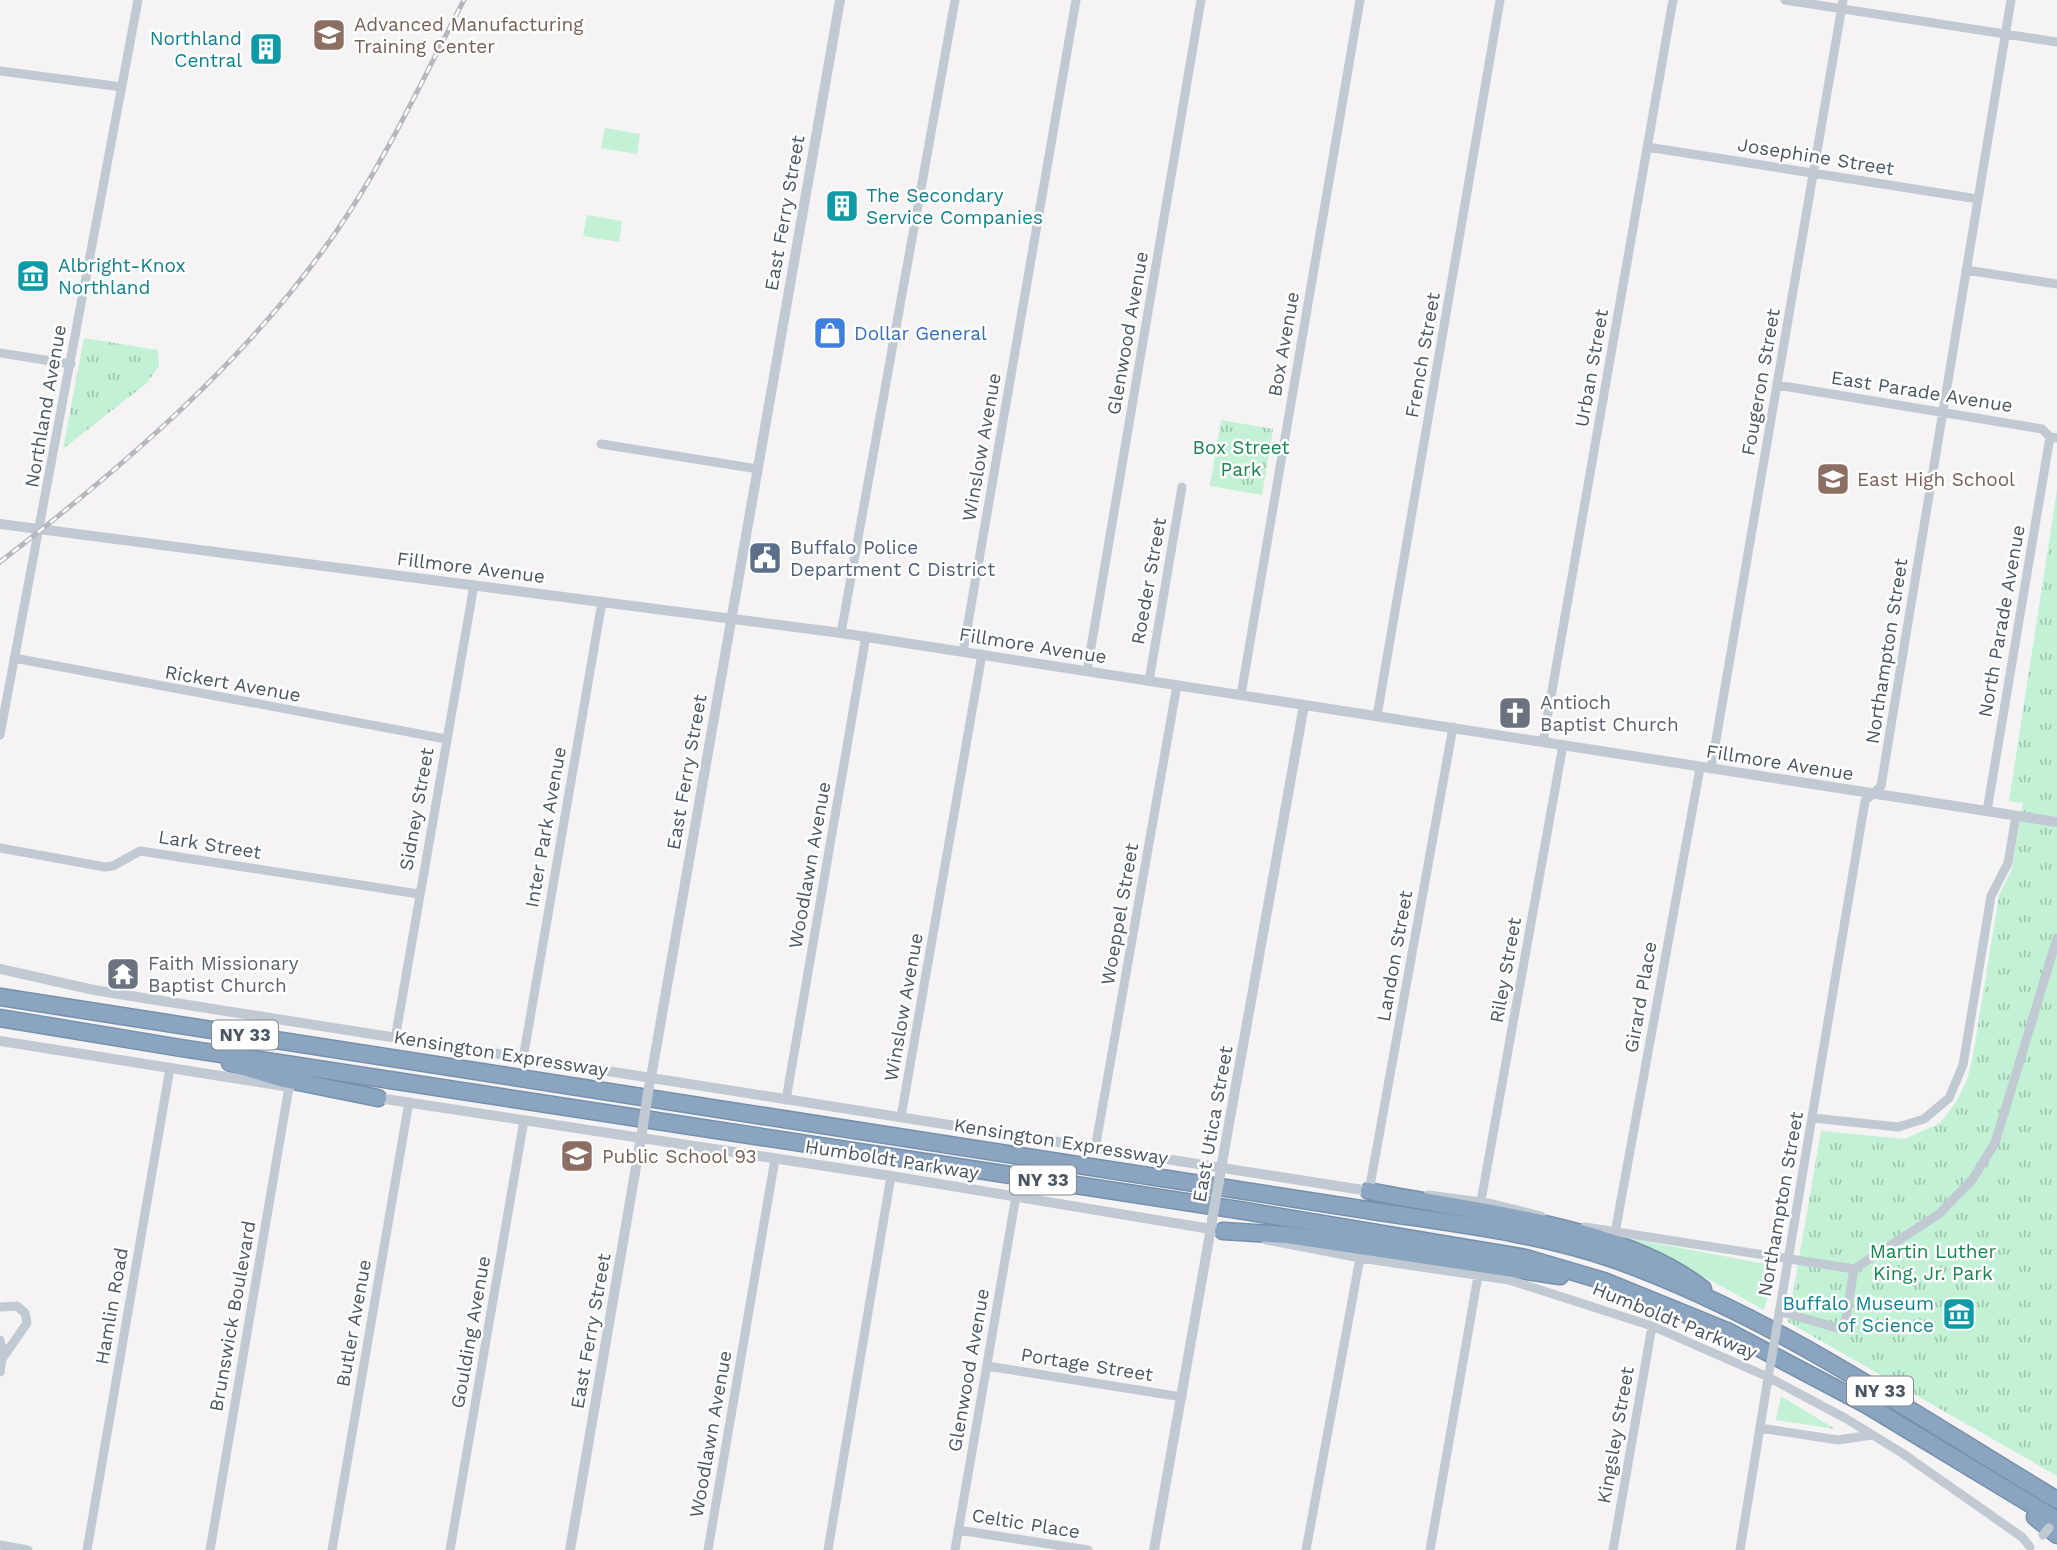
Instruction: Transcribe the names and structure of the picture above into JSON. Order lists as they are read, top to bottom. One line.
{"streets":{"highway":["NY 33","Kensington Expressway"],"street":["Josephine Street","East Ferry Street","Glenwood Avenue","Box Avenue","French Street","Urban Street","Fougeron Street","East Parade Avenue","Northland Avenue","Winslow Avenue","Fillmore Avenue","Roeder Street","North Parade Avenue","Northampton Street","Rickert Avenue","Sidney Street","Inter Park Avenue","Lark Street","Woodlawn Avenue","Woeppel Street","Landon Street","Riley Street","Girard Place","East Utica Street","Humboldt Parkway","Hamlin Road","Brunswick Boulevard","Butler Avenue","Goulding Avenue","Portage Street","Kingsley Street","Celtic Place"]},"crossings":[["Josephine Street","Urban Street"],["Josephine Street","Fougeron Street"],["Josephine Street","Northampton Street"],["East Ferry Street","Fillmore Avenue"],["East Ferry Street","Humboldt Parkway"],["Glenwood Avenue","Fillmore Avenue"],["Glenwood Avenue","Humboldt Parkway"],["Glenwood Avenue","Portage Street"],["Glenwood Avenue","Celtic Place"],["Box Avenue","Fillmore Avenue"],["French Street","Fillmore Avenue"],["Urban Street","Fillmore Avenue"],["Fougeron Street","East Parade Avenue"],["Fougeron Street","Fillmore Avenue"],["Fougeron Street","Girard Place"],["East Parade Avenue","North Parade Avenue"],["East Parade Avenue","Northampton Street"],["Northland Avenue","Fillmore Avenue"],["Northland Avenue","Rickert Avenue"],["Winslow Avenue","Fillmore Avenue"],["Fillmore Avenue","Roeder Street"],["Fillmore Avenue","North Parade Avenue"],["Fillmore Avenue","Northampton Street"],["Fillmore Avenue","Sidney Street"],["Fillmore Avenue","Inter Park Avenue"],["Fillmore Avenue","Woodlawn Avenue"],["Fillmore Avenue","Woeppel Street"],["Fillmore Avenue","Landon Street"],["Fillmore Avenue","Riley Street"],["Fillmore Avenue","Girard Place"],["Fillmore Avenue","East Utica Street"],["Northampton Street","Humboldt Parkway"],["Rickert Avenue","Sidney Street"],["Sidney Street","Lark Street"],["Woodlawn Avenue","Humboldt Parkway"],["East Utica Street","Humboldt Parkway"],["East Utica Street","Portage Street"],["Humboldt Parkway","Hamlin Road"],["Humboldt Parkway","Brunswick Boulevard"],["Humboldt Parkway","Butler Avenue"],["Humboldt Parkway","Goulding Avenue"],["Humboldt Parkway","Kingsley Street"]],"parks":["Box Street Park","Martin Luther King, Jr. Park"],"places":{"school or university":["Advanced Manufacturing Training Center","East High School","Public School 93"],"building":["Northland Central","The Secondary Service Companies"],"museum":["Albright-Knox Northland","Buffalo Museum of Science"],"shop":["Dollar General"],"public building":["Buffalo Police Department C District"],"church":["Antioch Baptist Church"],"temple":["Faith Missionary Baptist Church"]}}
